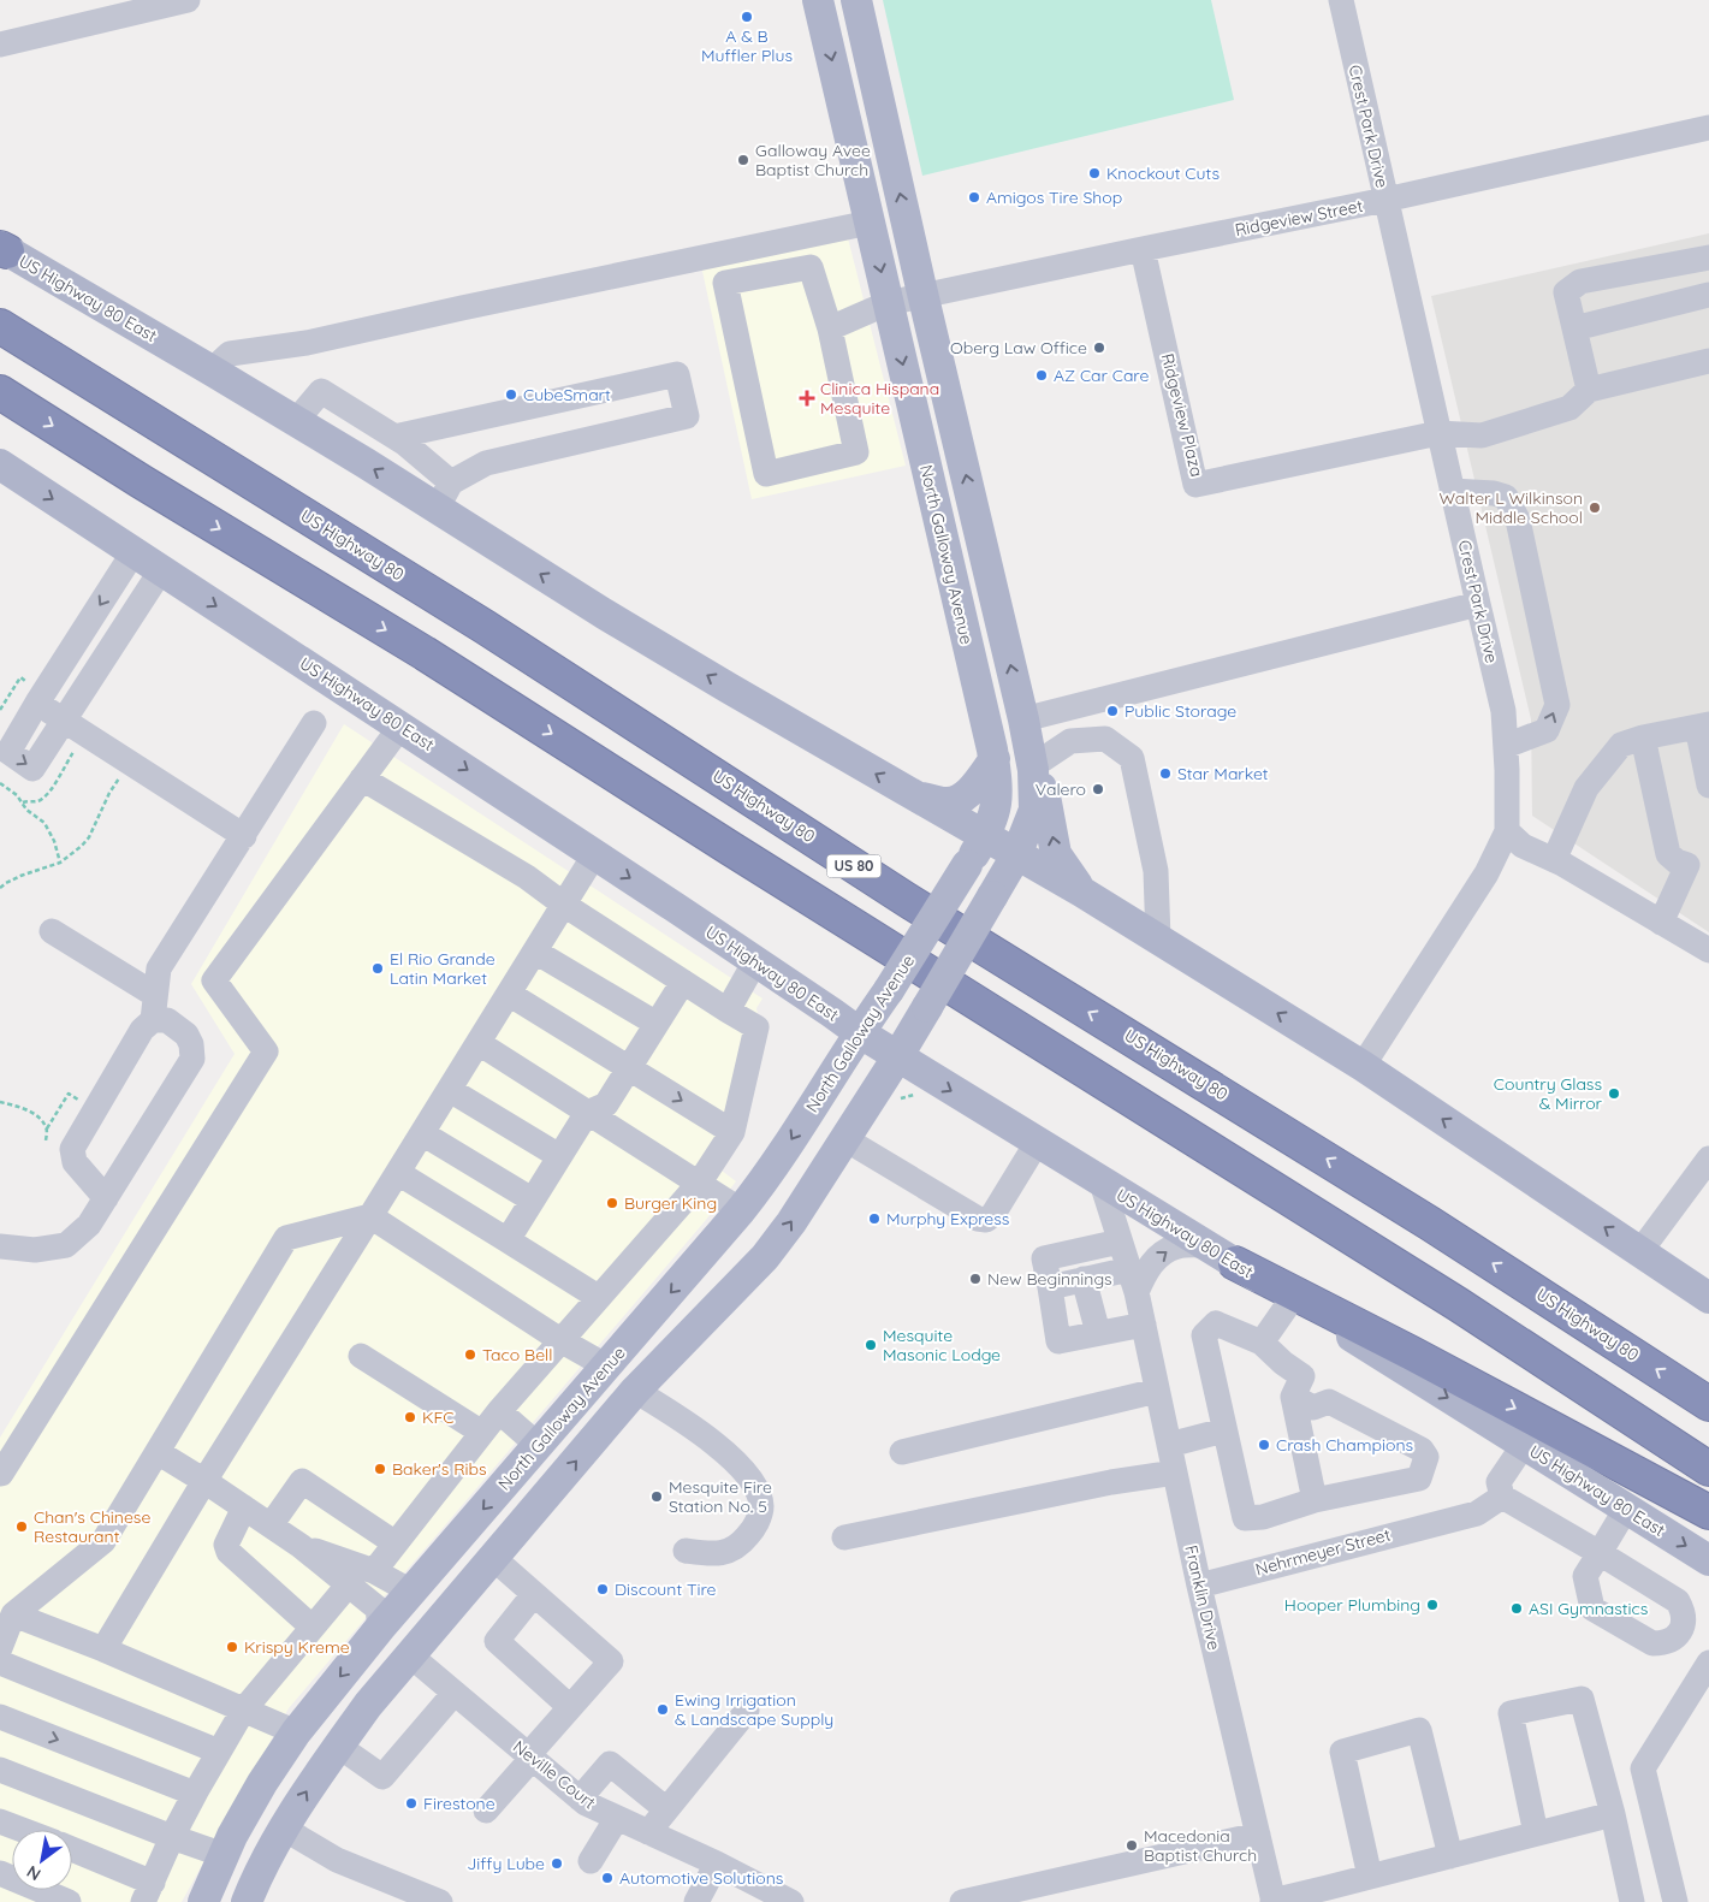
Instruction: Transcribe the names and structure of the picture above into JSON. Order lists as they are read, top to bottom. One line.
{"streets":{"highway":["US Highway 80","US 80"],"main road":["US Highway 80 East","North Galloway Avenue"],"street":["Crest Park Drive","Ridgeview Street","Ridgeview Plaza","Nehrmeyer Street","Franklin Drive","Neville Court"]},"crossings":[["Crest Park Drive","Ridgeview Street"],["Crest Park Drive","US Highway 80 East"],["Crest Park Drive","Ridgeview Plaza"],["Ridgeview Street","Ridgeview Plaza"],["Ridgeview Street","North Galloway Avenue"],["US Highway 80 East","North Galloway Avenue"],["US Highway 80 East","Franklin Drive"],["Nehrmeyer Street","Franklin Drive"]],"places":{"other":["A & B Muffler Plus","Galloway Avee Baptist Church","Knockout Cuts","Amigos Tire Shop","Oberg Law Office","AZ Car Care","CubeSmart","Walter L Wilkinson Middle School","Public Storage","Star Market","Valero","El Rio Grande Latin Market","Country Glass & Mirror","Burger King","Murphy Express","New Beginnings","Mesquite Masonic Lodge","Taco Bell","KFC","Crash Champions","Baker's Ribs","Mesquite Fire Station No. 5","Chan's Chinese Restaurant","Discount Tire","Hooper Plumbing","ASI Gymnastics","Krispy Kreme","Ewing Irrigation & Landscape Supply","Firestone","Macedonia Baptist Church","Jiffy Lube","Automotive Solutions"],"health":["Clinica Hispana Mesquite"]},"north":"bottom left"}
